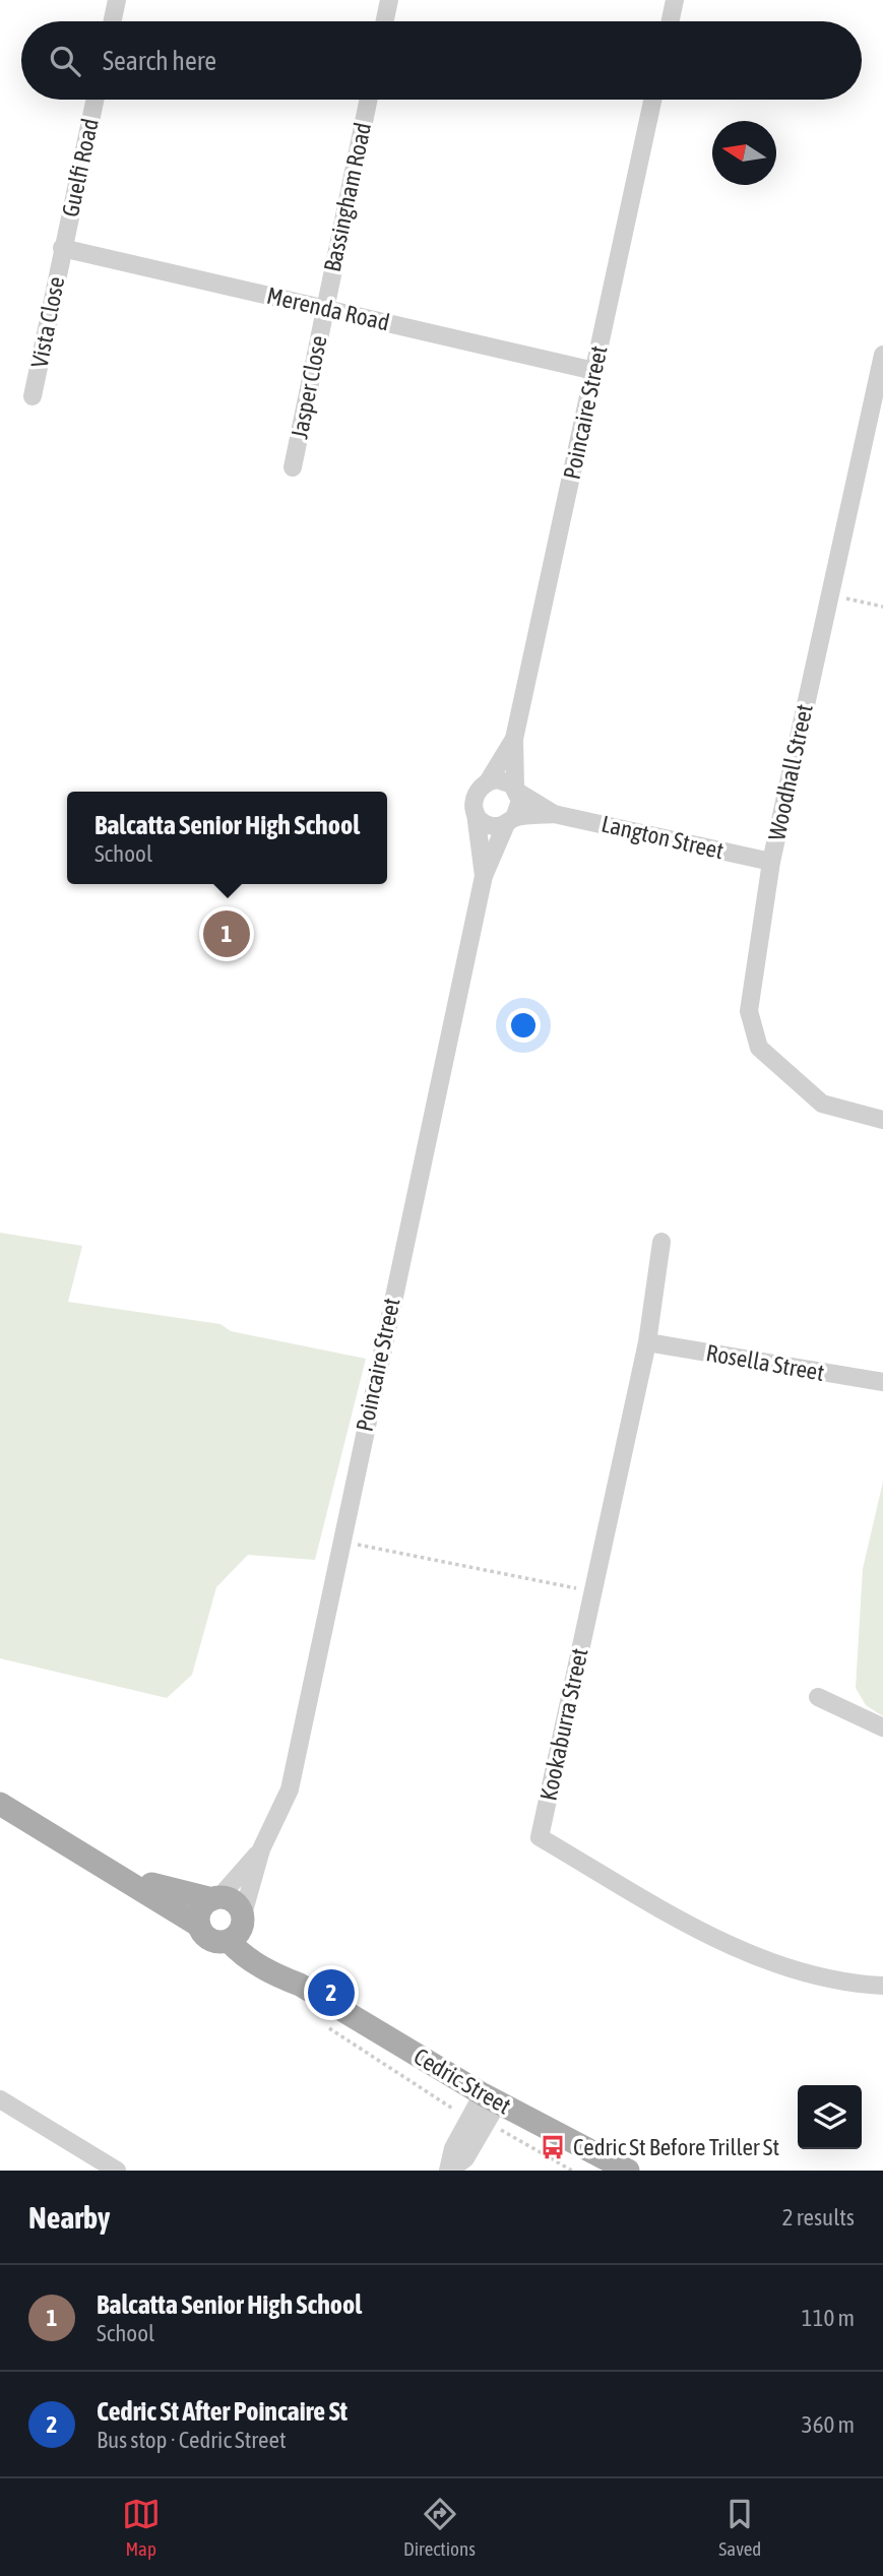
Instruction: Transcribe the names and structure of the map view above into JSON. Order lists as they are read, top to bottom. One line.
{"streets":{"main road":["Cedric Street"],"street":["Guelfi Road","Bassingham Road","Merenda Road","Vista Close","Jasper Close","Poincaire Street","Woodhall Street","Langton Street","Rosella Street","Kookaburra Street"]},"crossings":[["Guelfi Road","Merenda Road"],["Guelfi Road","Vista Close"],["Bassingham Road","Merenda Road"],["Bassingham Road","Jasper Close"],["Merenda Road","Vista Close"],["Merenda Road","Jasper Close"],["Merenda Road","Poincaire Street"],["Poincaire Street","Langton Street"],["Poincaire Street","Cedric Street"],["Woodhall Street","Langton Street"],["Rosella Street","Kookaburra Street"]],"places":{"bus stop":["Cedric St Before Triller St"]},"north":"left","page":{"search":"Search here","popup":["Balcatta Senior High School","School"],"pins":["1","2"],"heading":["Nearby","2 results"],"list":[{"mark":"1","name":"Balcatta Senior High School","note":"School","value":"110 m"},{"mark":"2","name":"Cedric St After Poincaire St","note":"Bus stop · Cedric Street","value":"360 m"}],"nav":["Map","Directions","Saved"]}}
